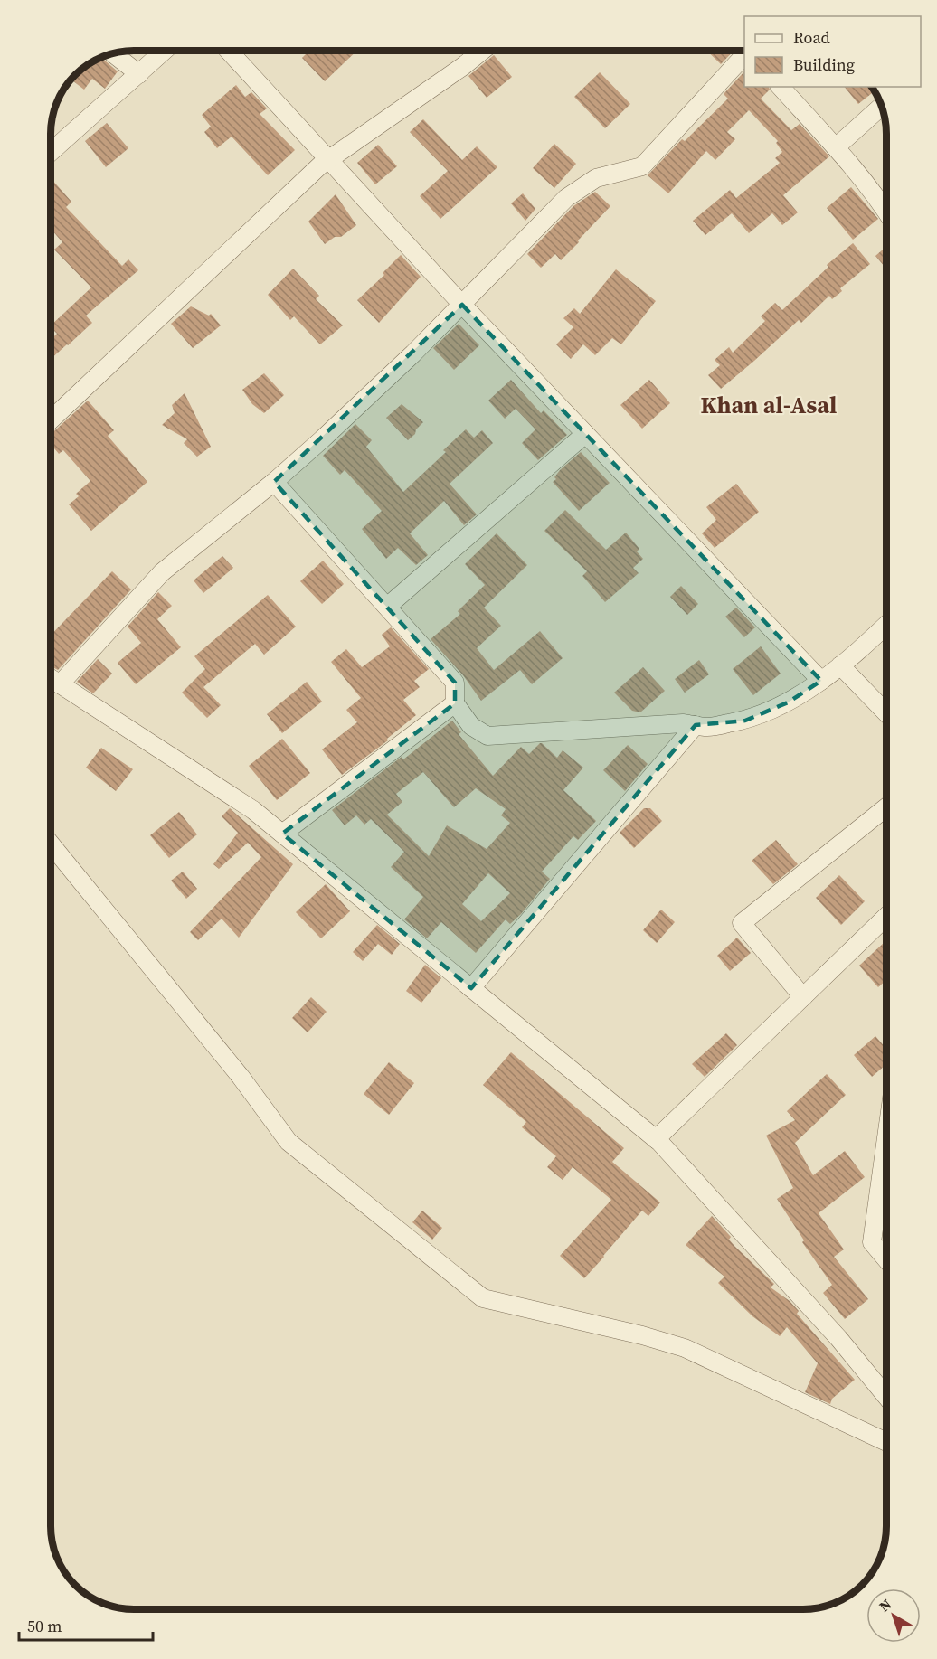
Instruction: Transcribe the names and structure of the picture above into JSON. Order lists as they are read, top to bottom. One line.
{"districts":["Khan al-Asal"],"legend":["Road","Building"],"scale_bar":"50 m","north":"top left"}
